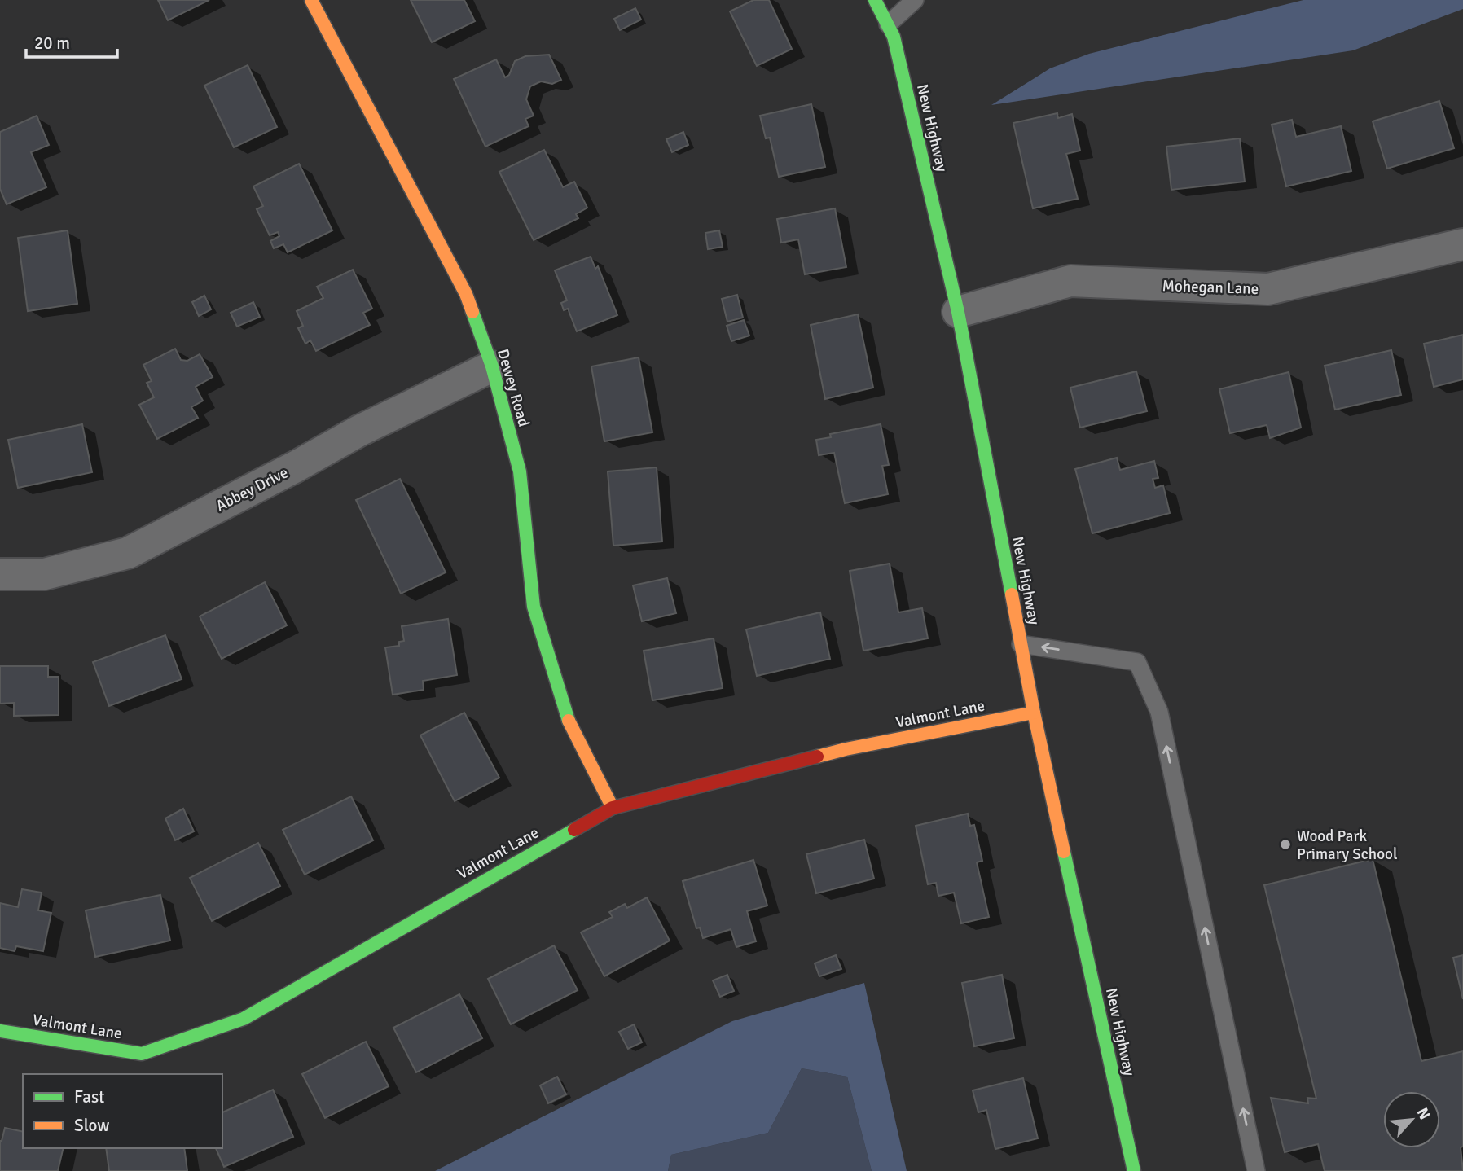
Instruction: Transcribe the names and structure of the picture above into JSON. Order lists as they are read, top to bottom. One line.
{"streets":{"street":["New Highway","Mohegan Lane","Dewey Road","Abbey Drive","Valmont Lane"]},"crossings":[["New Highway","Mohegan Lane"],["New Highway","Valmont Lane"],["Dewey Road","Abbey Drive"],["Dewey Road","Valmont Lane"]],"places":["Wood Park Primary School"],"legend":["Fast","Slow"],"scale_bar":"20 m","north":"top right"}
